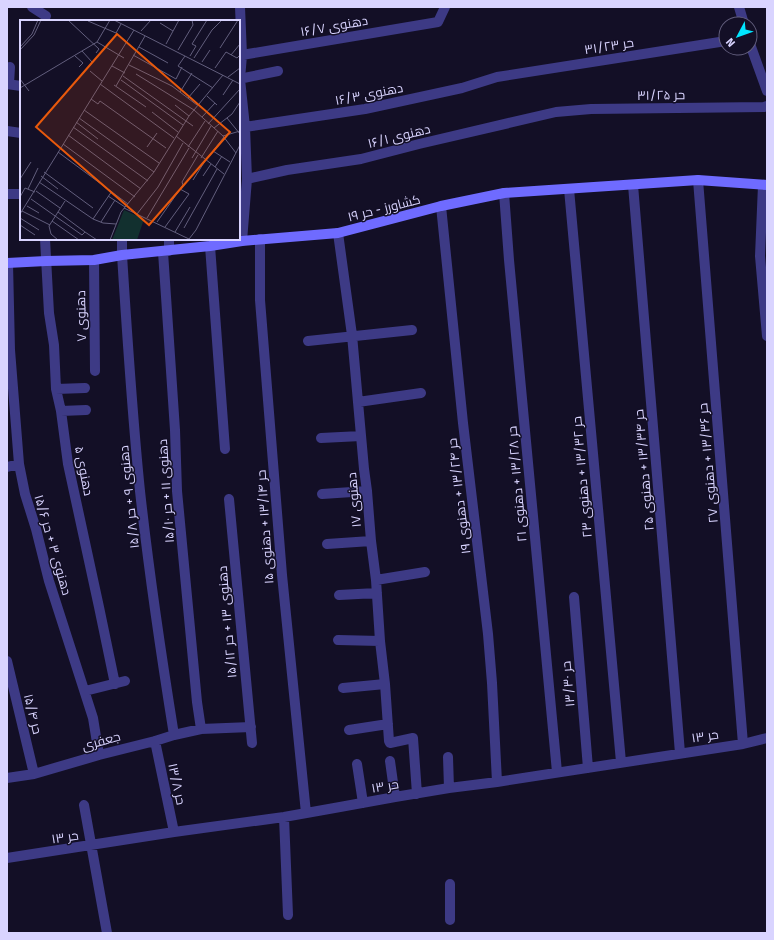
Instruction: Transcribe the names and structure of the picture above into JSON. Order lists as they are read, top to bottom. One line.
{"streets":{"street":["دهنوی ۱۶/۷","حر ۳۱/۲۳","دهنوی ۱۶/۳","حر ۳۱/۲۵","دهنوی ۱۶/۱","کشاورز - حر ۱۹","دهنوی ۷","حر ۱۳/۳۶ + دهنوی ۲۷","حر ۱۳/۳۴ + دهنوی ۲۵","دهنوی ۵","حر ۱۳/۳۲ + دهنوی ۲۳","حر ۱۳/۲۸ + دهنوی ۲۱","دهنوی ۱۱ + حر ۱۵/۱۰","حر ۱۳/۲۴ + دهنوی ۱۹","دهنوی ۹ + حر ۱۵/۸","دهنوی ۱۷","حر ۱۳/۱۴ + دهنوی ۱۵","دهنوی ۳ + حر ۱۵/۶","دهنوی ۱۳ + حر ۱۵/۱۲","حر ۱۳/۳۰","حر ۱۵/۴","حر ۱۳","جعفری","حر ۱۳/۸"]},"crossings":[["حر ۳۱/۲۳","دهنوی ۱۶/۳"],["حر ۳۱/۲۵","دهنوی ۱۶/۱"],["کشاورز - حر ۱۹","دهنوی ۷"],["کشاورز - حر ۱۹","حر ۱۳/۳۶ + دهنوی ۲۷"],["کشاورز - حر ۱۹","حر ۱۳/۳۴ + دهنوی ۲۵"],["کشاورز - حر ۱۹","دهنوی ۵"],["کشاورز - حر ۱۹","حر ۱۳/۳۲ + دهنوی ۲۳"],["کشاورز - حر ۱۹","حر ۱۳/۲۸ + دهنوی ۲۱"],["کشاورز - حر ۱۹","دهنوی ۱۱ + حر ۱۵/۱۰"],["کشاورز - حر ۱۹","حر ۱۳/۲۴ + دهنوی ۱۹"],["کشاورز - حر ۱۹","دهنوی ۹ + حر ۱۵/۸"],["کشاورز - حر ۱۹","دهنوی ۱۷"],["کشاورز - حر ۱۹","حر ۱۳/۱۴ + دهنوی ۱۵"],["کشاورز - حر ۱۹","دهنوی ۳ + حر ۱۵/۶"],["حر ۱۳/۳۶ + دهنوی ۲۷","حر ۱۳"],["حر ۱۳/۳۴ + دهنوی ۲۵","حر ۱۳"],["حر ۱۳/۳۲ + دهنوی ۲۳","حر ۱۳"],["حر ۱۳/۲۸ + دهنوی ۲۱","حر ۱۳"],["دهنوی ۱۱ + حر ۱۵/۱۰","جعفری"],["حر ۱۳/۲۴ + دهنوی ۱۹","حر ۱۳"],["دهنوی ۹ + حر ۱۵/۸","جعفری"],["دهنوی ۱۷","حر ۱۳"],["حر ۱۳/۱۴ + دهنوی ۱۵","حر ۱۳"],["دهنوی ۳ + حر ۱۵/۶","جعفری"],["دهنوی ۱۳ + حر ۱۵/۱۲","جعفری"],["حر ۱۳/۳۰","حر ۱۳"],["حر ۱۵/۴","جعفری"],["حر ۱۳","حر ۱۳/۸"],["جعفری","حر ۱۳/۸"]],"north":"bottom left"}
